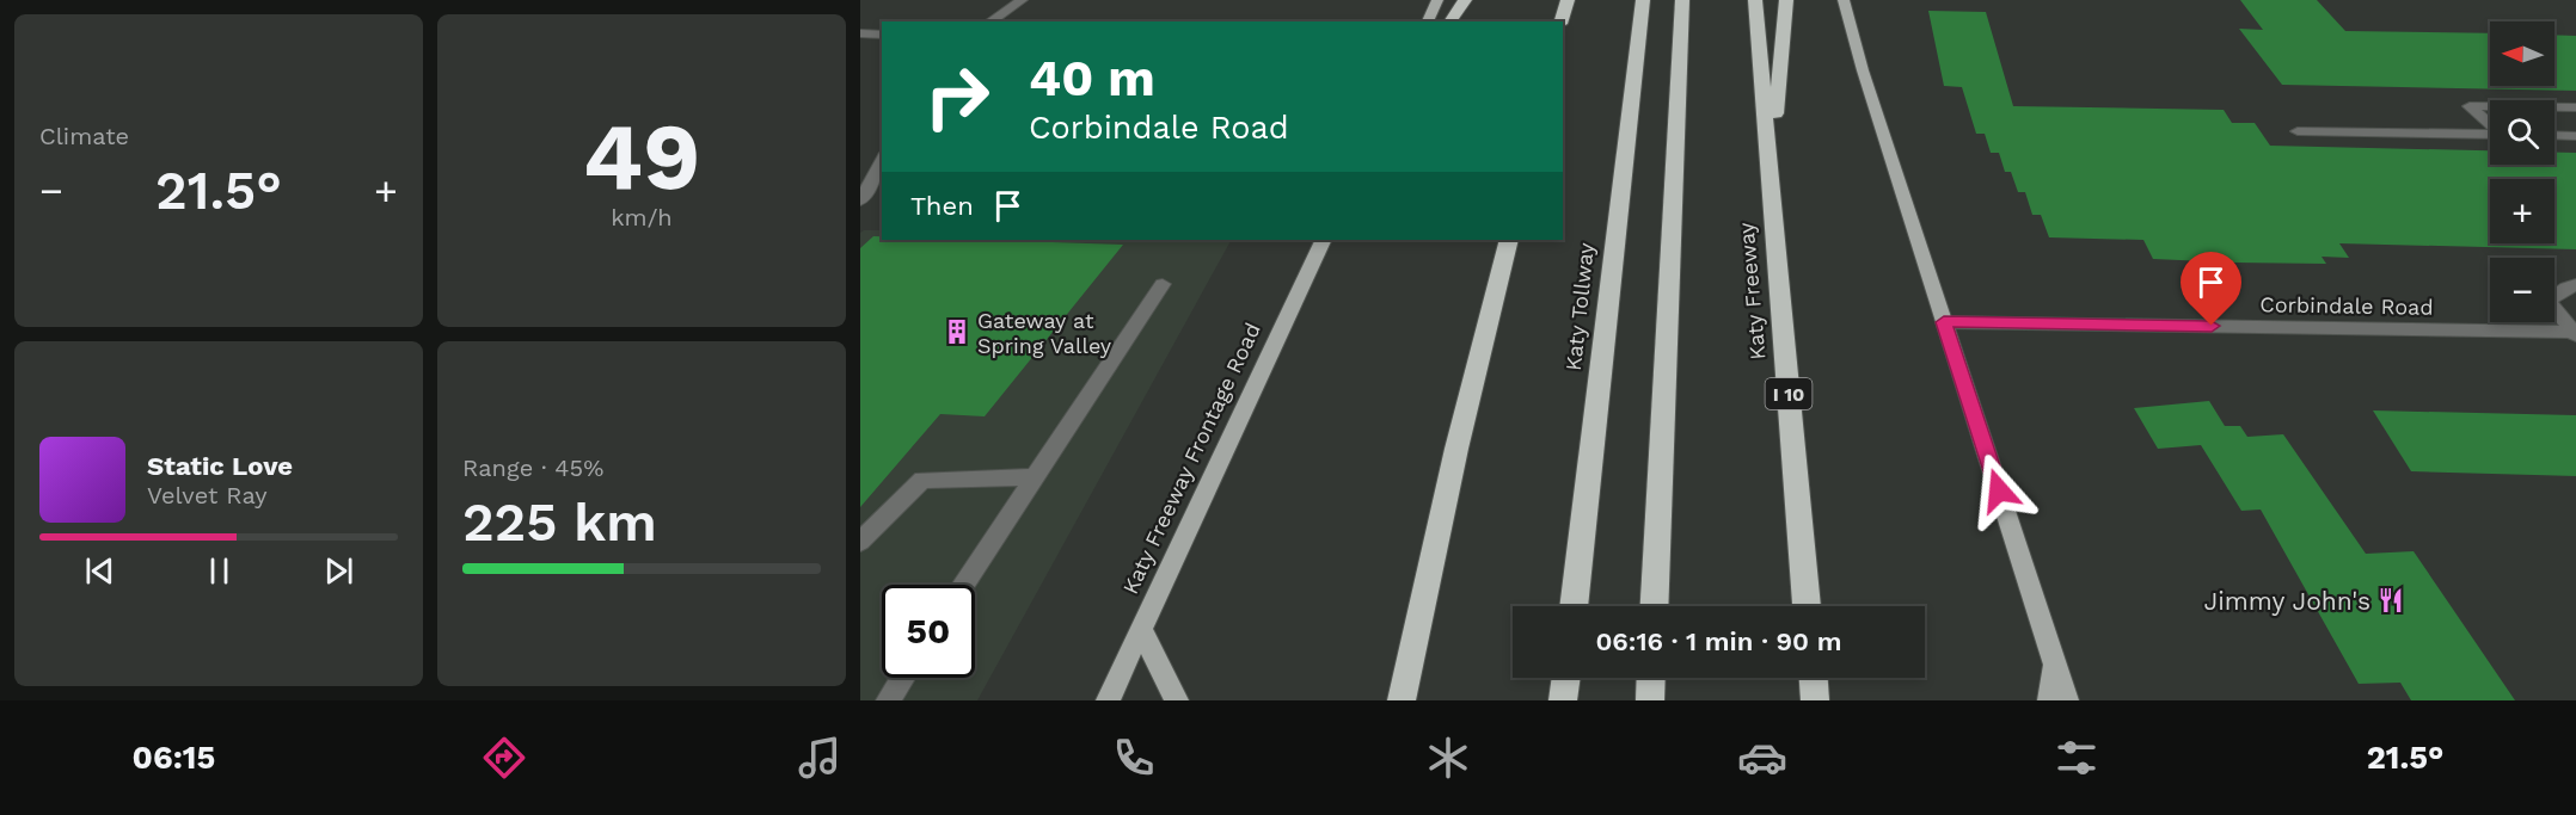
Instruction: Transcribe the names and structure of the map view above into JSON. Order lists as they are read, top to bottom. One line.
{"streets":{"highway":["Katy Freeway","Katy Tollway","I 10"],"main road":["Katy Freeway Frontage Road"],"street":["Corbindale Road"]},"places":{"building":["Gateway at Spring Valley"],"restaurant":["Jimmy John's"]},"north":"left","page":{"tile":["Climate",["49","km/h"],["Range · 45%","225 km"]],"map_buttons":["+","−"],"turn":["40 m","Corbindale Road"],"heat":["−","21.5°","+"],"then":"Then","song":["Static Love","Velvet Ray"],"limit":"50","trip":"06:16 · 1 min · 90 m","tabs":["06:15","21.5°"]}}
